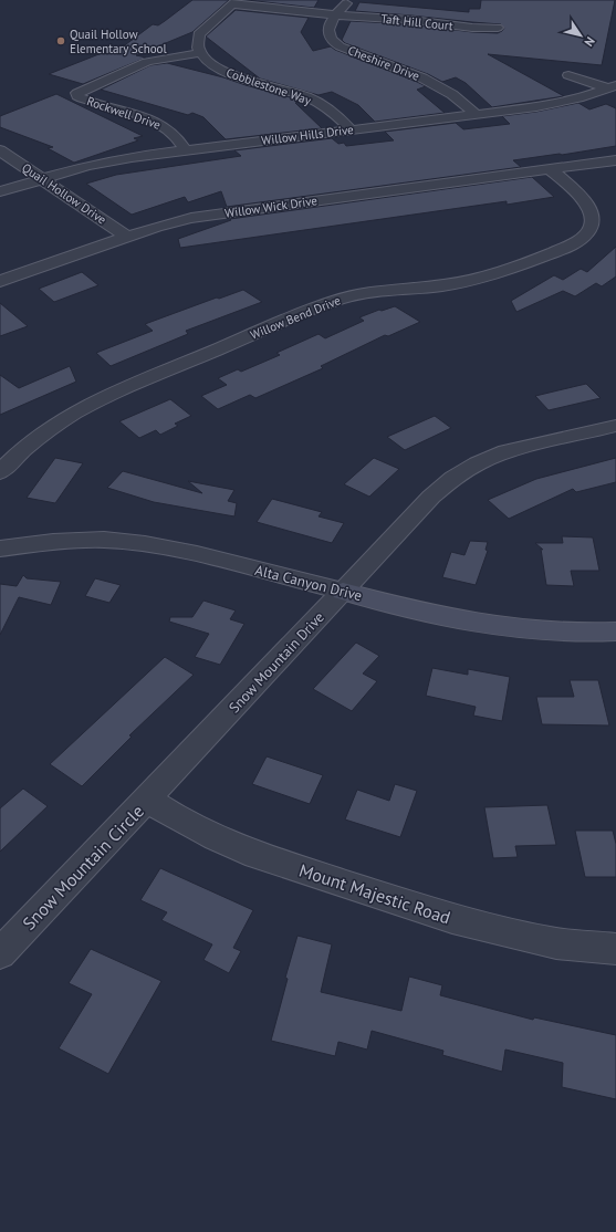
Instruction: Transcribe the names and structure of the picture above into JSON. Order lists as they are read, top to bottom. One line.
{"streets":{"street":["Taft Hill Court","Cheshire Drive","Cobblestone Way","Rockwell Drive","Willow Hills Drive","Quail Hollow Drive","Willow Wick Drive","Willow Bend Drive","Alta Canyon Drive","Snow Mountain Drive","Snow Mountain Circle","Mount Majestic Road"]},"crossings":[["Taft Hill Court","Cheshire Drive"],["Cheshire Drive","Willow Hills Drive"],["Cobblestone Way","Rockwell Drive"],["Cobblestone Way","Willow Hills Drive"],["Rockwell Drive","Willow Hills Drive"],["Willow Hills Drive","Quail Hollow Drive"],["Quail Hollow Drive","Willow Wick Drive"],["Willow Wick Drive","Willow Bend Drive"],["Alta Canyon Drive","Snow Mountain Drive"],["Snow Mountain Drive","Snow Mountain Circle"],["Snow Mountain Drive","Mount Majestic Road"],["Snow Mountain Circle","Mount Majestic Road"]],"places":["Quail Hollow Elementary School"],"north":"bottom right"}
